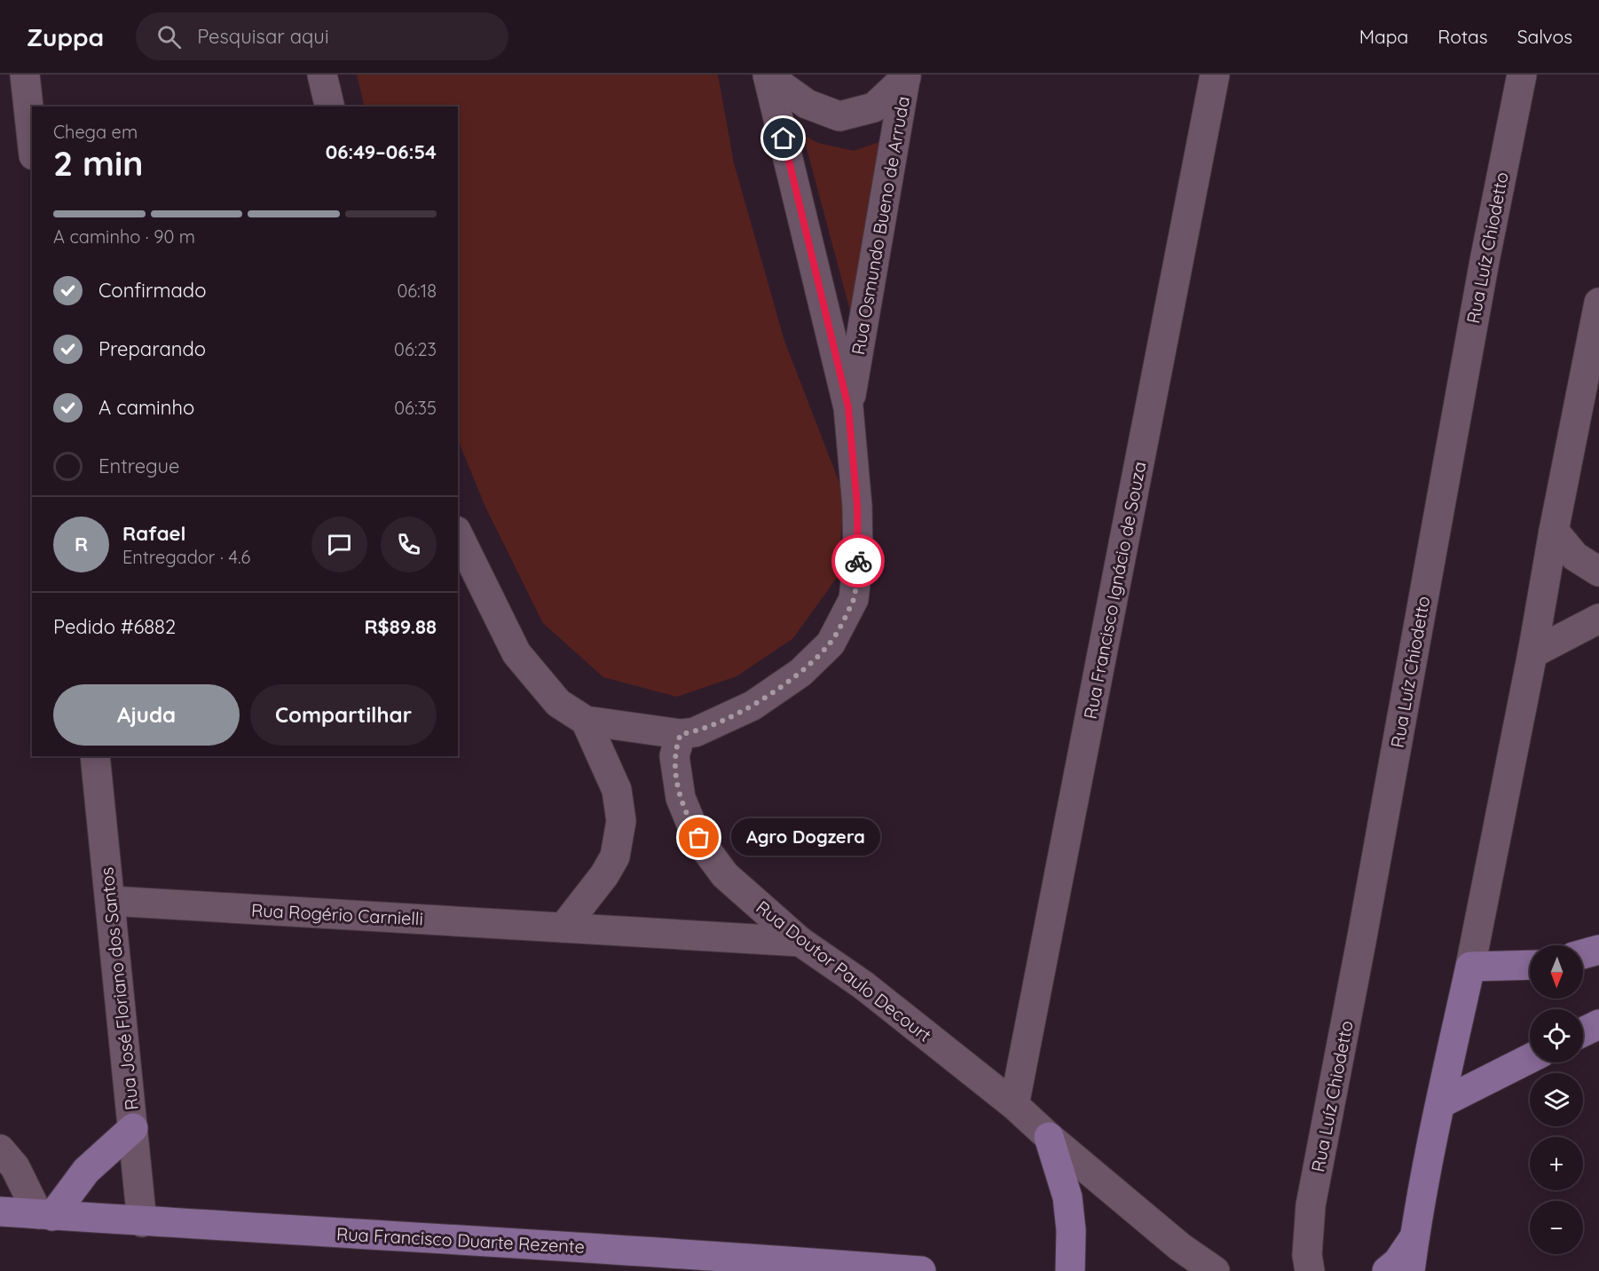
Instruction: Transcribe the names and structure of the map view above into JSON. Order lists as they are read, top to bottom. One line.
{"streets":{"main road":["Rua Francisco Duarte Rezente"],"street":["Rua Osmundo Bueno de Arruda","Rua Luíz Chiodetto","Rua Francisco Ignácio de Souza","Rua Rogério Carnielli","Rua Doutor Paulo Decourt","Rua José Floriano dos Santos"]},"crossings":[["Rua Francisco Ignácio de Souza","Rua Doutor Paulo Decourt"],["Rua Rogério Carnielli","Rua Doutor Paulo Decourt"],["Rua Rogério Carnielli","Rua José Floriano dos Santos"],["Rua José Floriano dos Santos","Rua Francisco Duarte Rezente"]],"places":["Agro Dogzera"],"north":"bottom","page":{"header":"Zuppa","search":"Pesquisar aqui","nav":["Mapa","Rotas","Salvos"],"heading":["2 min","Chega em","06:49–06:54"],"panel":["Rafael","Entregador · 4.6","Pedido #6882","R$89.88"],"bar":"A caminho · 90 m","list":[["Confirmado","06:18"],["Preparando","06:23"],["A caminho","06:35"],"Entregue"],"round":"R","buttons":["Ajuda","Compartilhar"],"bubble":"Agro Dogzera","map_buttons":["+","−"]}}
